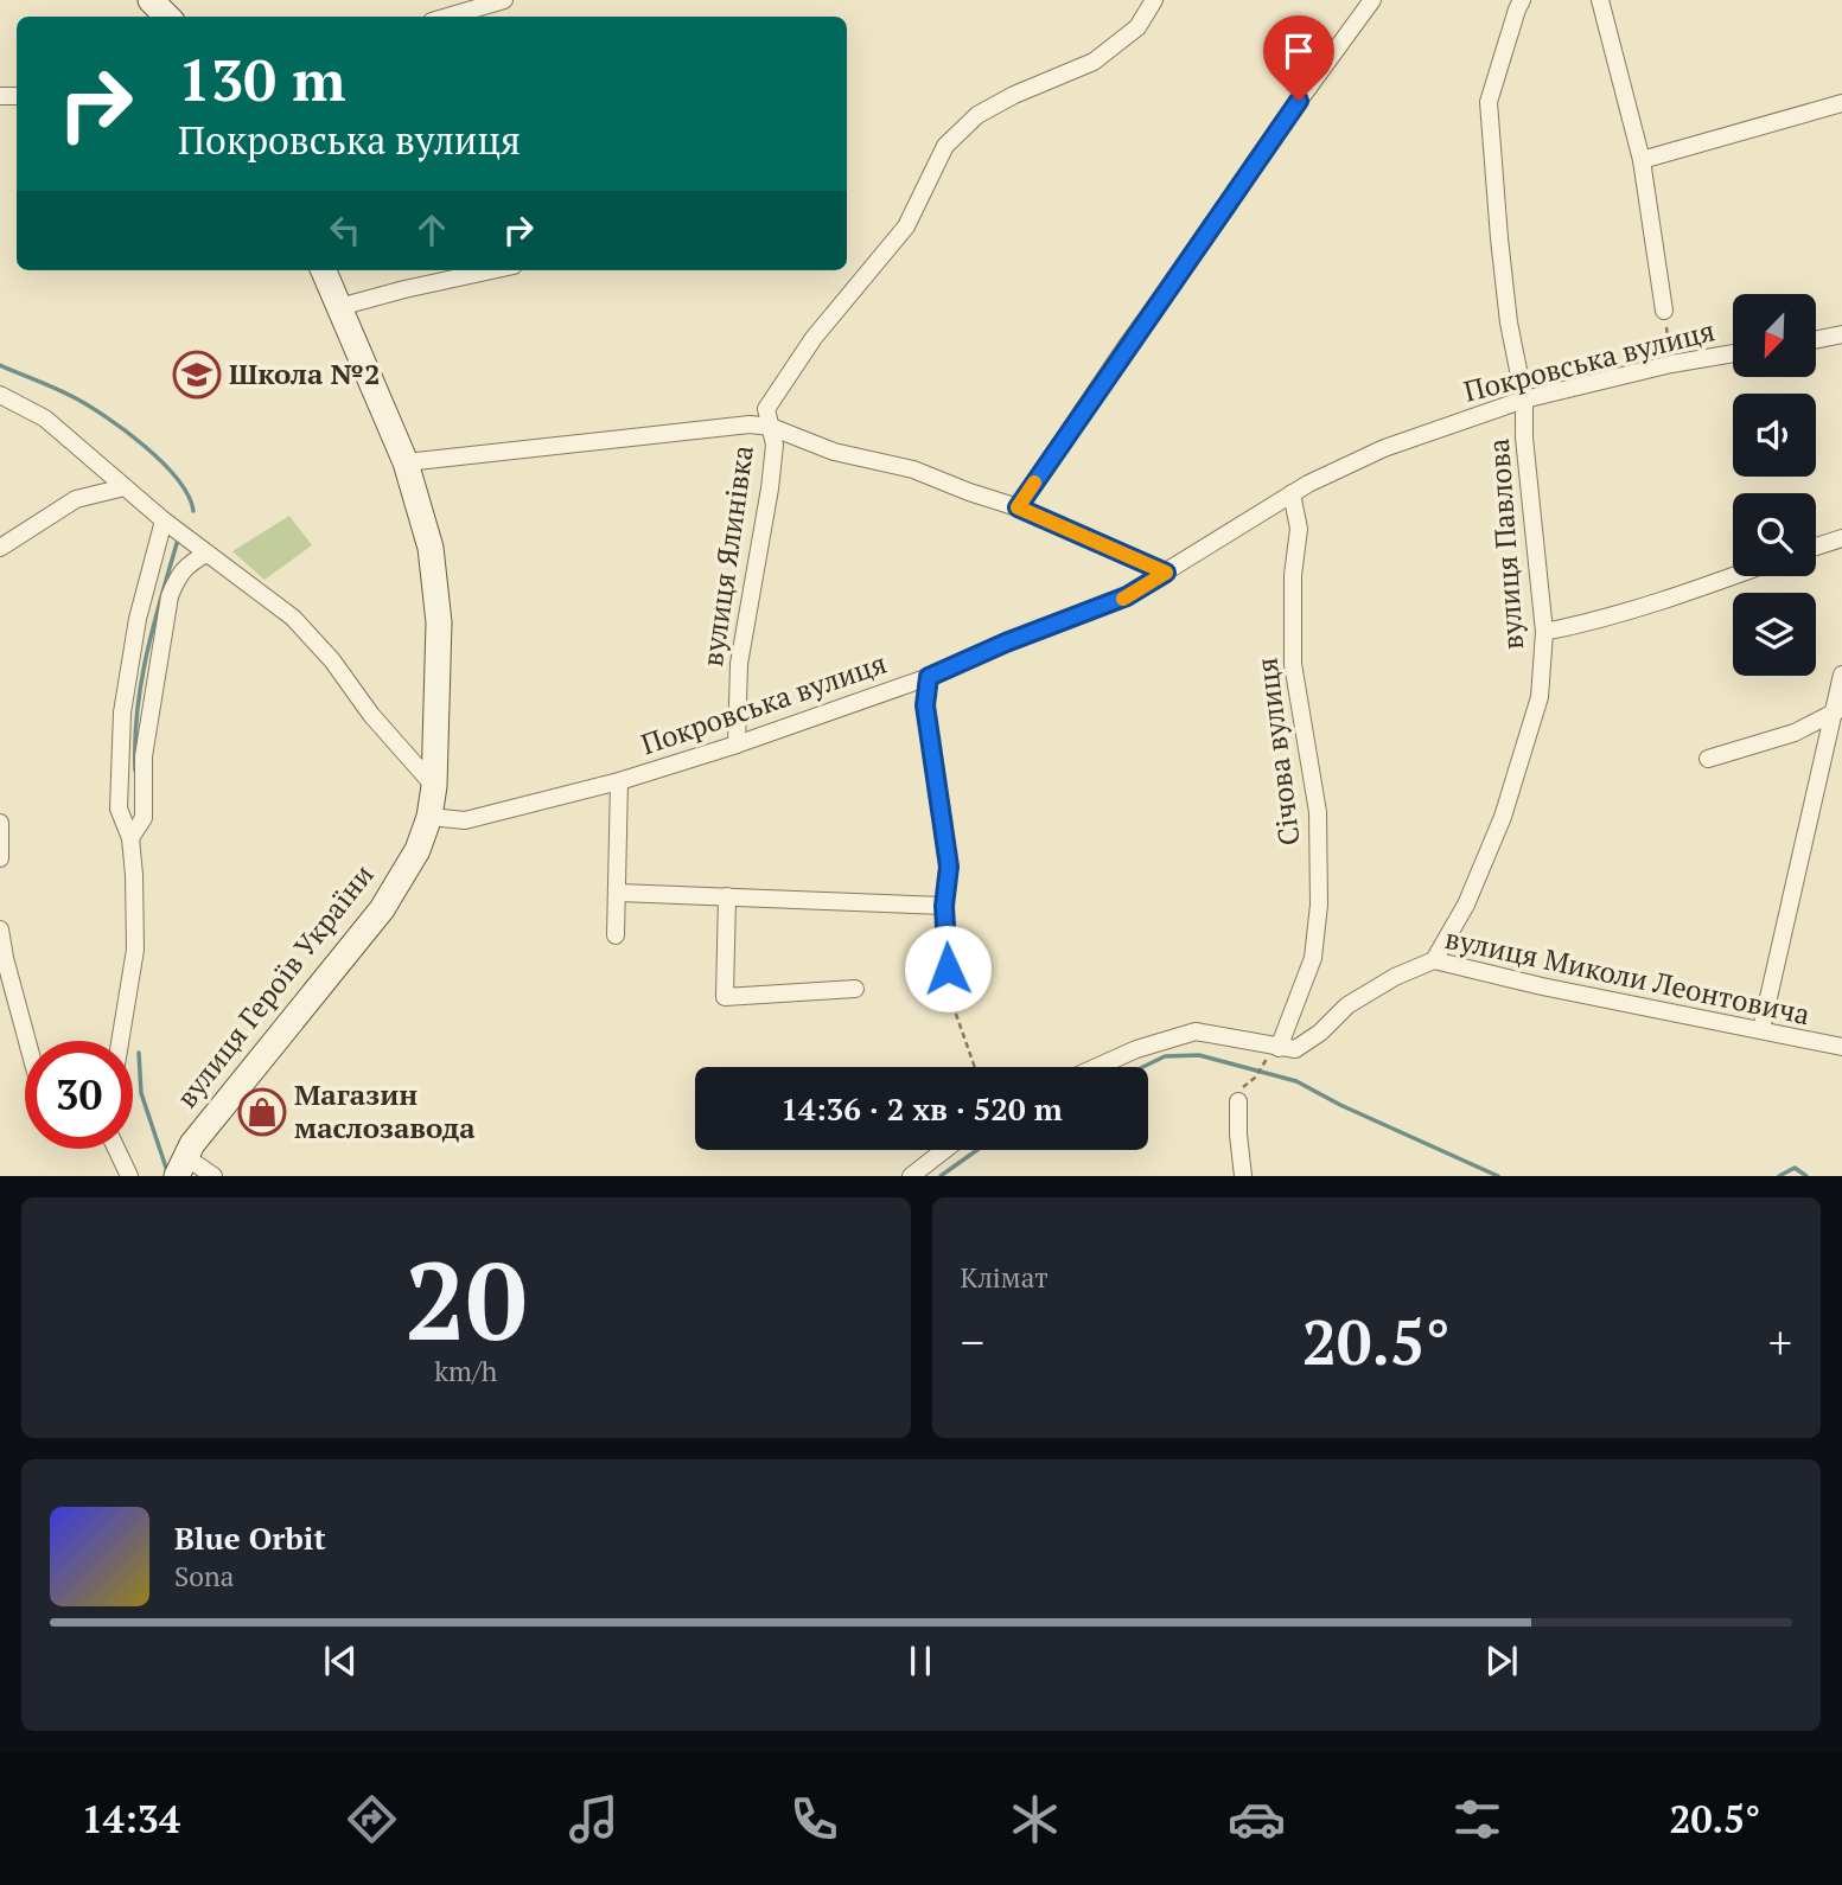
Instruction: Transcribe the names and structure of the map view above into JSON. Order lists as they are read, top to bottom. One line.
{"streets":{"main road":["вулиця Героїв України"],"street":["Покровська вулиця","вулиця Павлова","вулиця Ялинівка","Січова вулиця","вулиця Миколи Леонтовича"]},"crossings":[["Покровська вулиця","вулиця Павлова"],["Покровська вулиця","вулиця Ялинівка"],["Покровська вулиця","Січова вулиця"],["Покровська вулиця","вулиця Героїв України"],["вулиця Павлова","вулиця Миколи Леонтовича"],["Січова вулиця","вулиця Миколи Леонтовича"]],"places":{"school or university":["Школа №2"],"shop":["Магазин маслозавода"]},"north":"bottom left","page":{"turn":["130 m","Покровська вулиця"],"limit":"30","trip":"14:36 · 2 хв · 520 m","tile":[["20","km/h"],"Клімат"],"heat":["−","20.5°","+"],"song":["Blue Orbit","Sona"],"tabs":["14:34","20.5°"]}}
